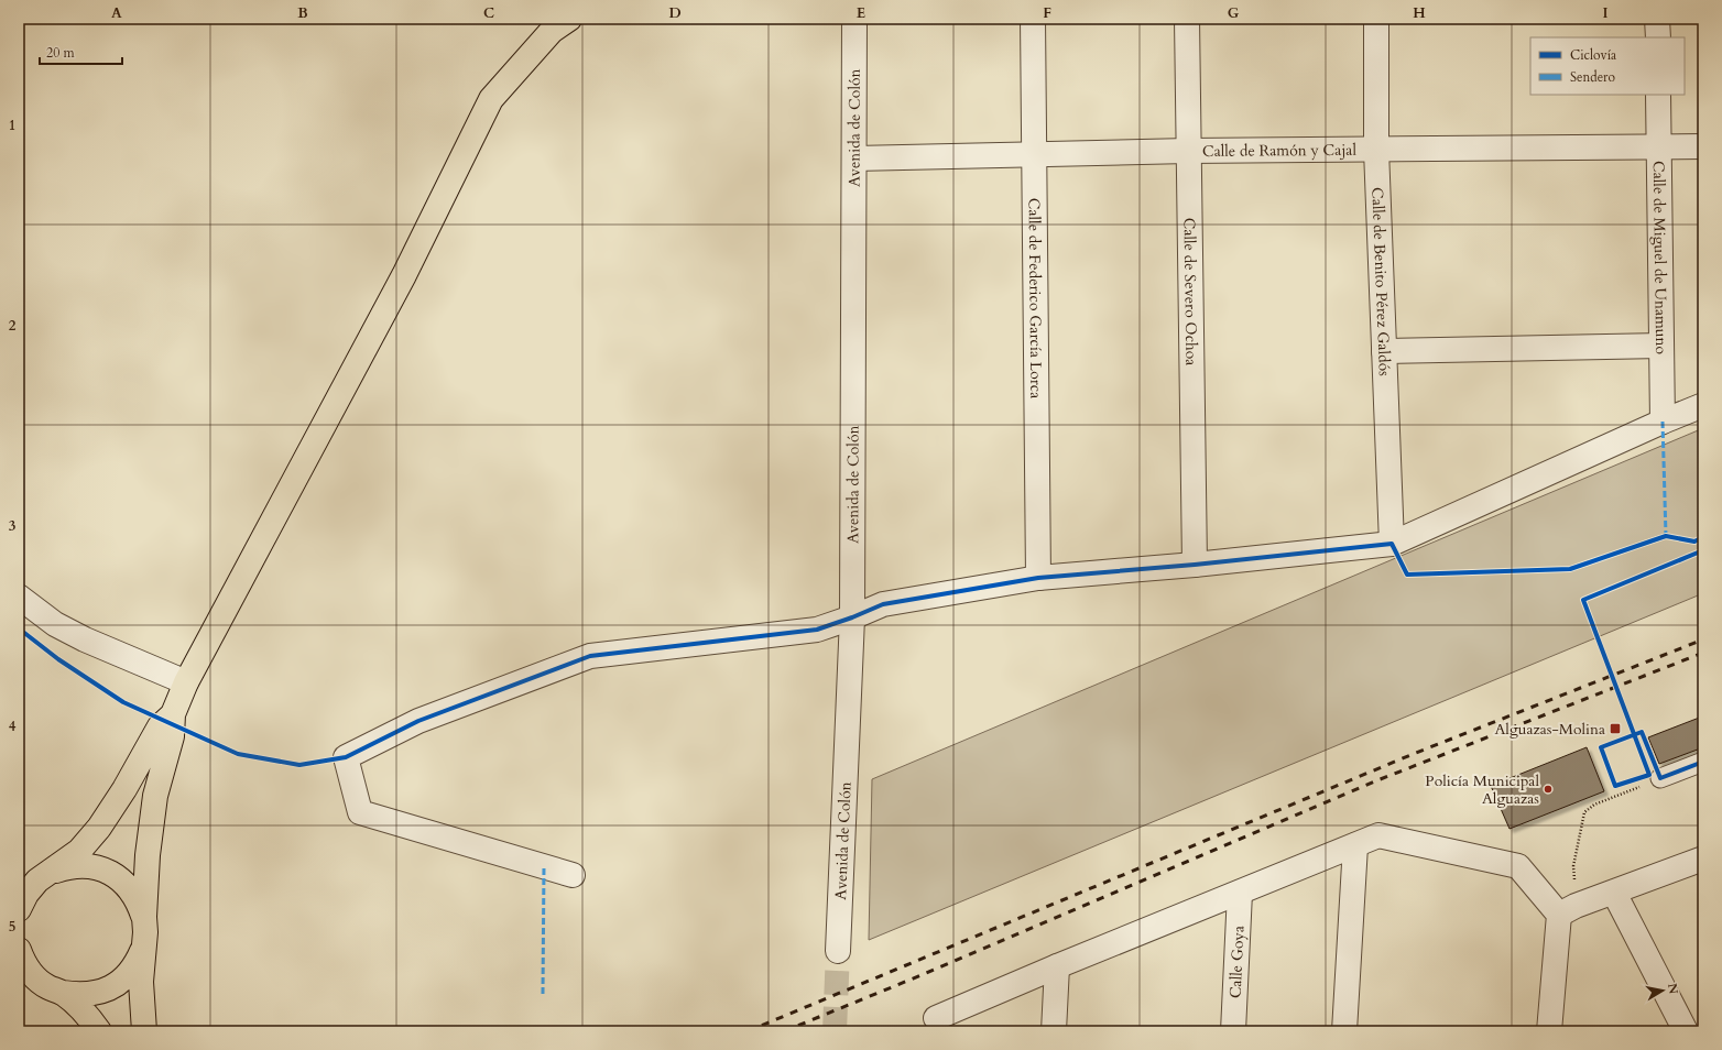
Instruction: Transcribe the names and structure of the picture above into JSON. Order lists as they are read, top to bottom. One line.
{"streets":{"street":["Avenida de Colón","Calle de Ramón y Cajal","Calle de Miguel de Unamuno","Calle de Benito Pérez Galdós","Calle de Severo Ochoa","Calle de Federico García Lorca","Calle Goya"]},"crossings":[["Avenida de Colón","Calle de Ramón y Cajal"],["Calle de Ramón y Cajal","Calle de Miguel de Unamuno"],["Calle de Ramón y Cajal","Calle de Benito Pérez Galdós"],["Calle de Ramón y Cajal","Calle de Severo Ochoa"],["Calle de Ramón y Cajal","Calle de Federico García Lorca"]],"places":{"transit":["Alguazas-Molina"],"other":["Policía Municipal Alguazas"]},"legend":["Ciclovía","Sendero"],"scale_bar":"20 m","north":"right","grid":{"columns":["A","B","C","D","E","F","G","H","I"],"rows":["1","2","3","4","5"]}}
